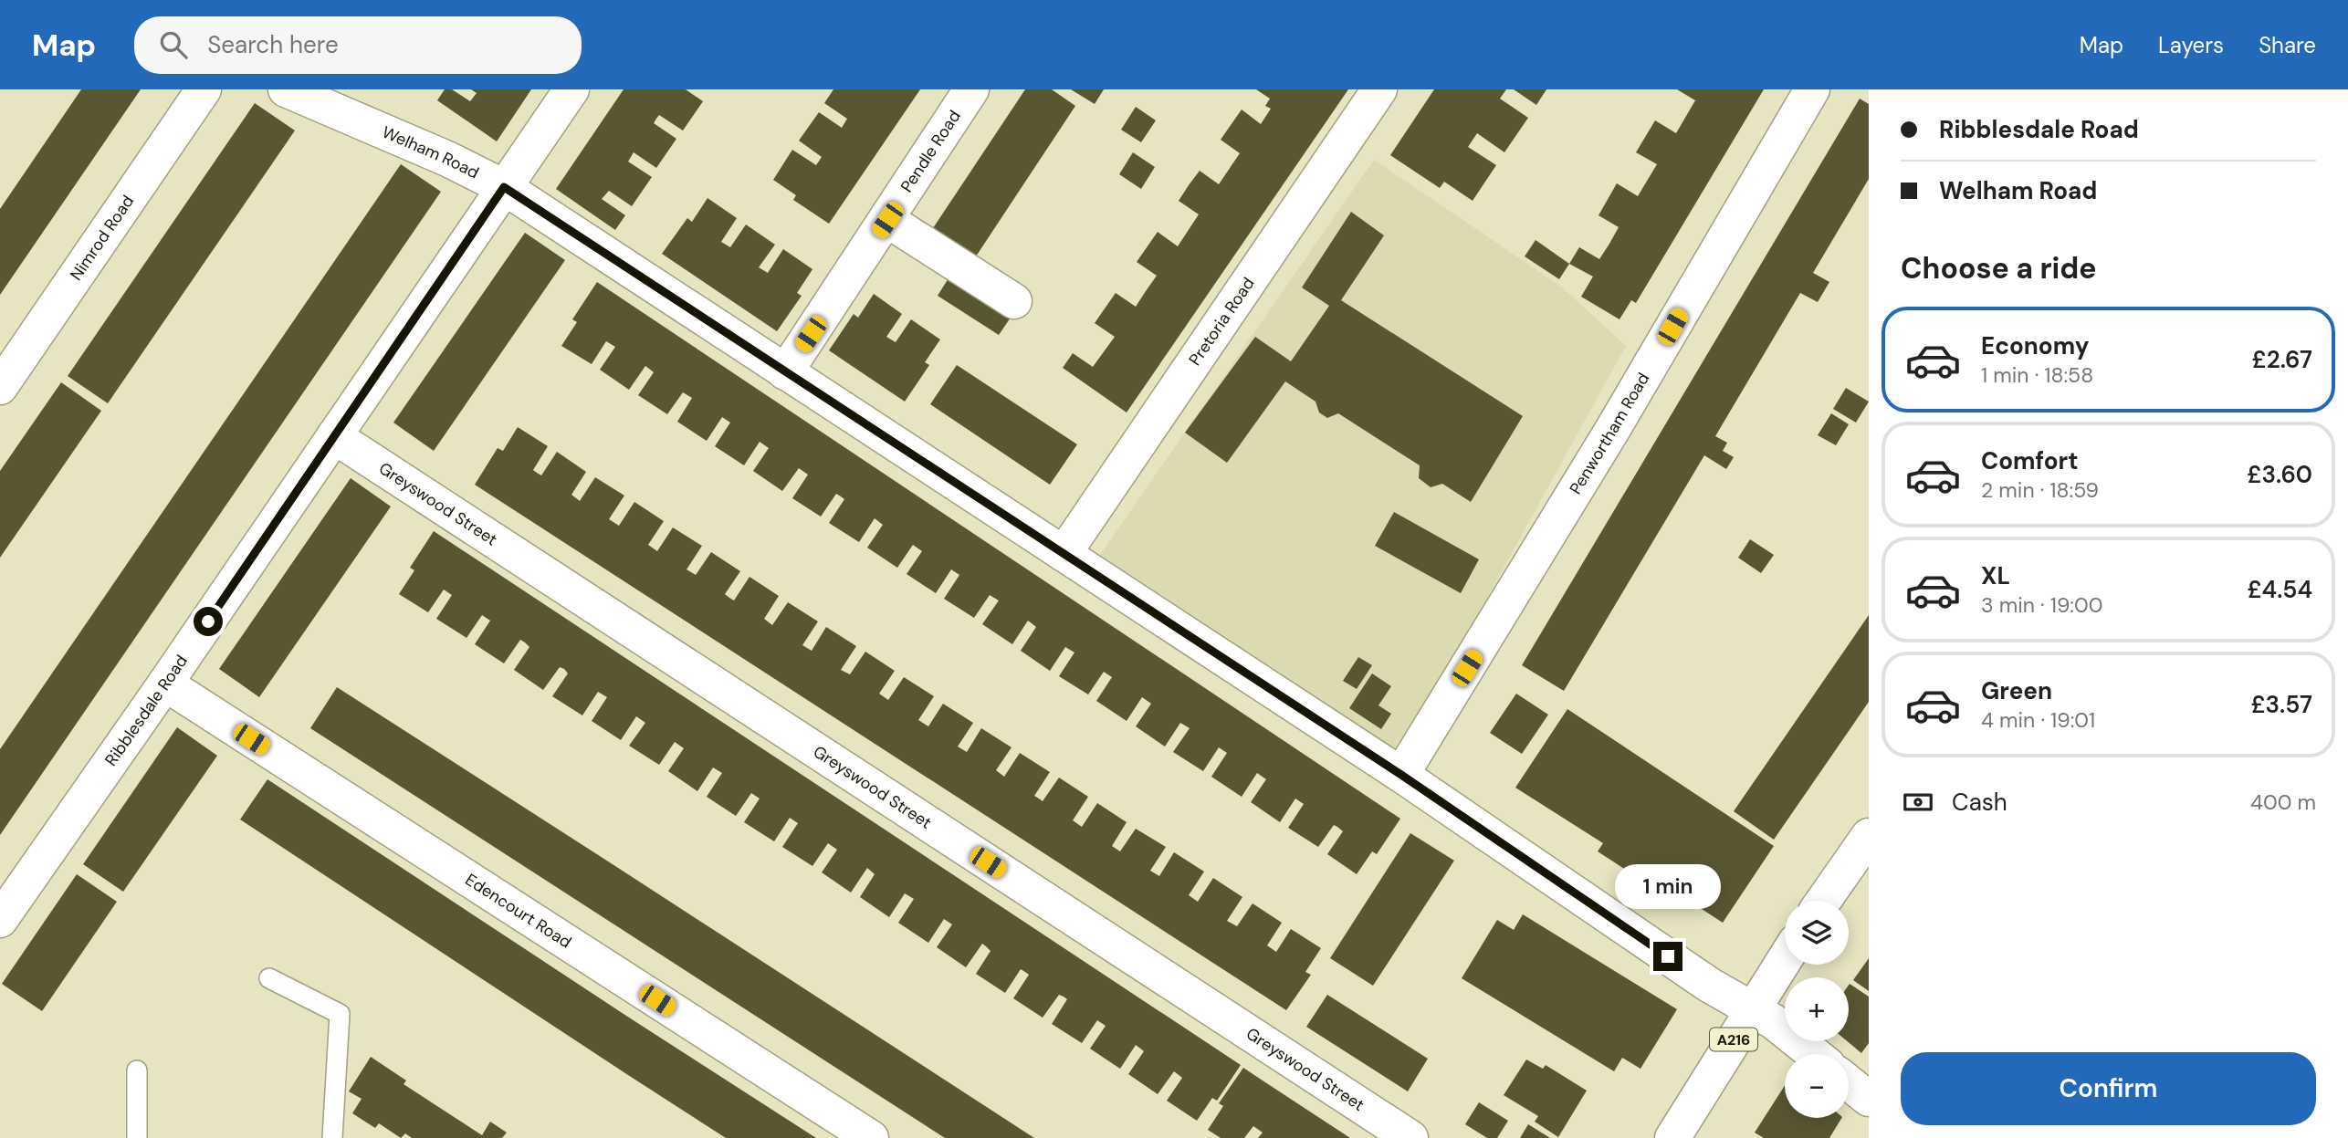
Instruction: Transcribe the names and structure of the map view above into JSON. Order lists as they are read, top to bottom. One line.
{"streets":{"street":["Pendle Road","Welham Road","Nimrod Road","Pretoria Road","Penwortham Road","Greyswood Street","Ribblesdale Road","Edencourt Road","A216"]},"crossings":[["Pendle Road","Welham Road"],["Welham Road","Pretoria Road"],["Welham Road","Penwortham Road"],["Welham Road","Ribblesdale Road"],["Welham Road","A216"],["Greyswood Street","Ribblesdale Road"],["Ribblesdale Road","Edencourt Road"]],"page":{"header":"Map","search":"Search here","nav":["Map","Layers","Share"],"banner":["Ribblesdale Road","Welham Road"],"heading":"Choose a ride","list":[{"name":"Economy","note":"1 min · 18:58","value":"£2.67"},{"name":"Comfort","note":"2 min · 18:59","value":"£3.60"},{"name":"XL","note":"3 min · 19:00","value":"£4.54"},{"name":"Green","note":"4 min · 19:01","value":"£3.57"}],"pay":["Cash","400 m"],"bubble":"1 min","map_buttons":["+","−"],"buttons":"Confirm"}}
